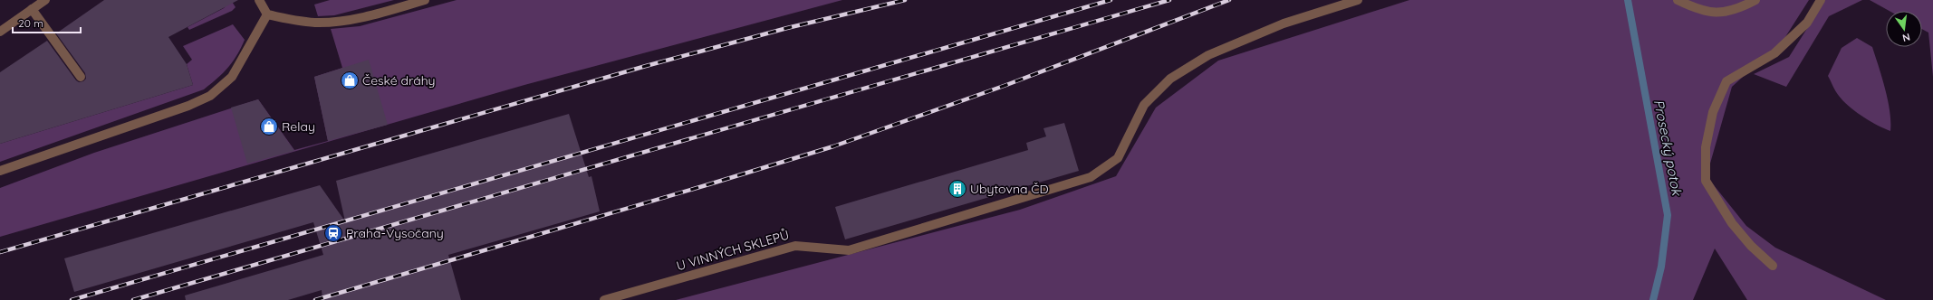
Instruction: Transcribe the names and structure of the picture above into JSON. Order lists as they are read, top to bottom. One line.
{"streets":{"street":["U VINNÝCH SKLEPŮ"]},"water":["Prosecký potok"],"places":{"shop":["České dráhy","Relay"],"building":["Ubytovna ČD"],"station":["Praha-Vysočany"]},"scale_bar":"20 m","north":"bottom"}
